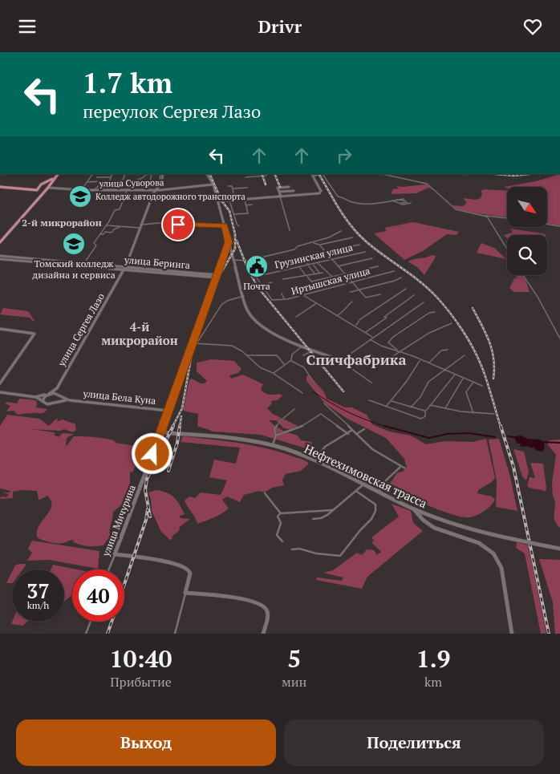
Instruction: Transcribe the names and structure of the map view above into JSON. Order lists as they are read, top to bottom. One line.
{"streets":{"street":["улица Суворова","Грузинская улица","улица Беринга","Иртышская улица","улица Сергея Лазо","улица Бела Куна","Нефтехимовская трасса","улица Мичурина"]},"crossings":[["улица Суворова","улица Сергея Лазо"],["улица Беринга","улица Сергея Лазо"],["улица Беринга","улица Мичурина"],["улица Сергея Лазо","улица Бела Куна"],["улица Бела Куна","улица Мичурина"],["Нефтехимовская трасса","улица Мичурина"]],"districts":["2-й микрорайон","4-й микрорайон","Спичфабрика"],"places":{"school or university":["Колледж автодорожного транспорта","Томский колледж дизайна и сервиса"],"public building":["Почта"]},"north":"bottom right","page":{"header":"Drivr","turn":["1.7 km","переулок Сергея Лазо"],"speed":"37 km/h","limit":"40","eta":["10:40","Прибытие","5","мин","1.9","km"],"buttons":["Выход","Поделиться"]}}
